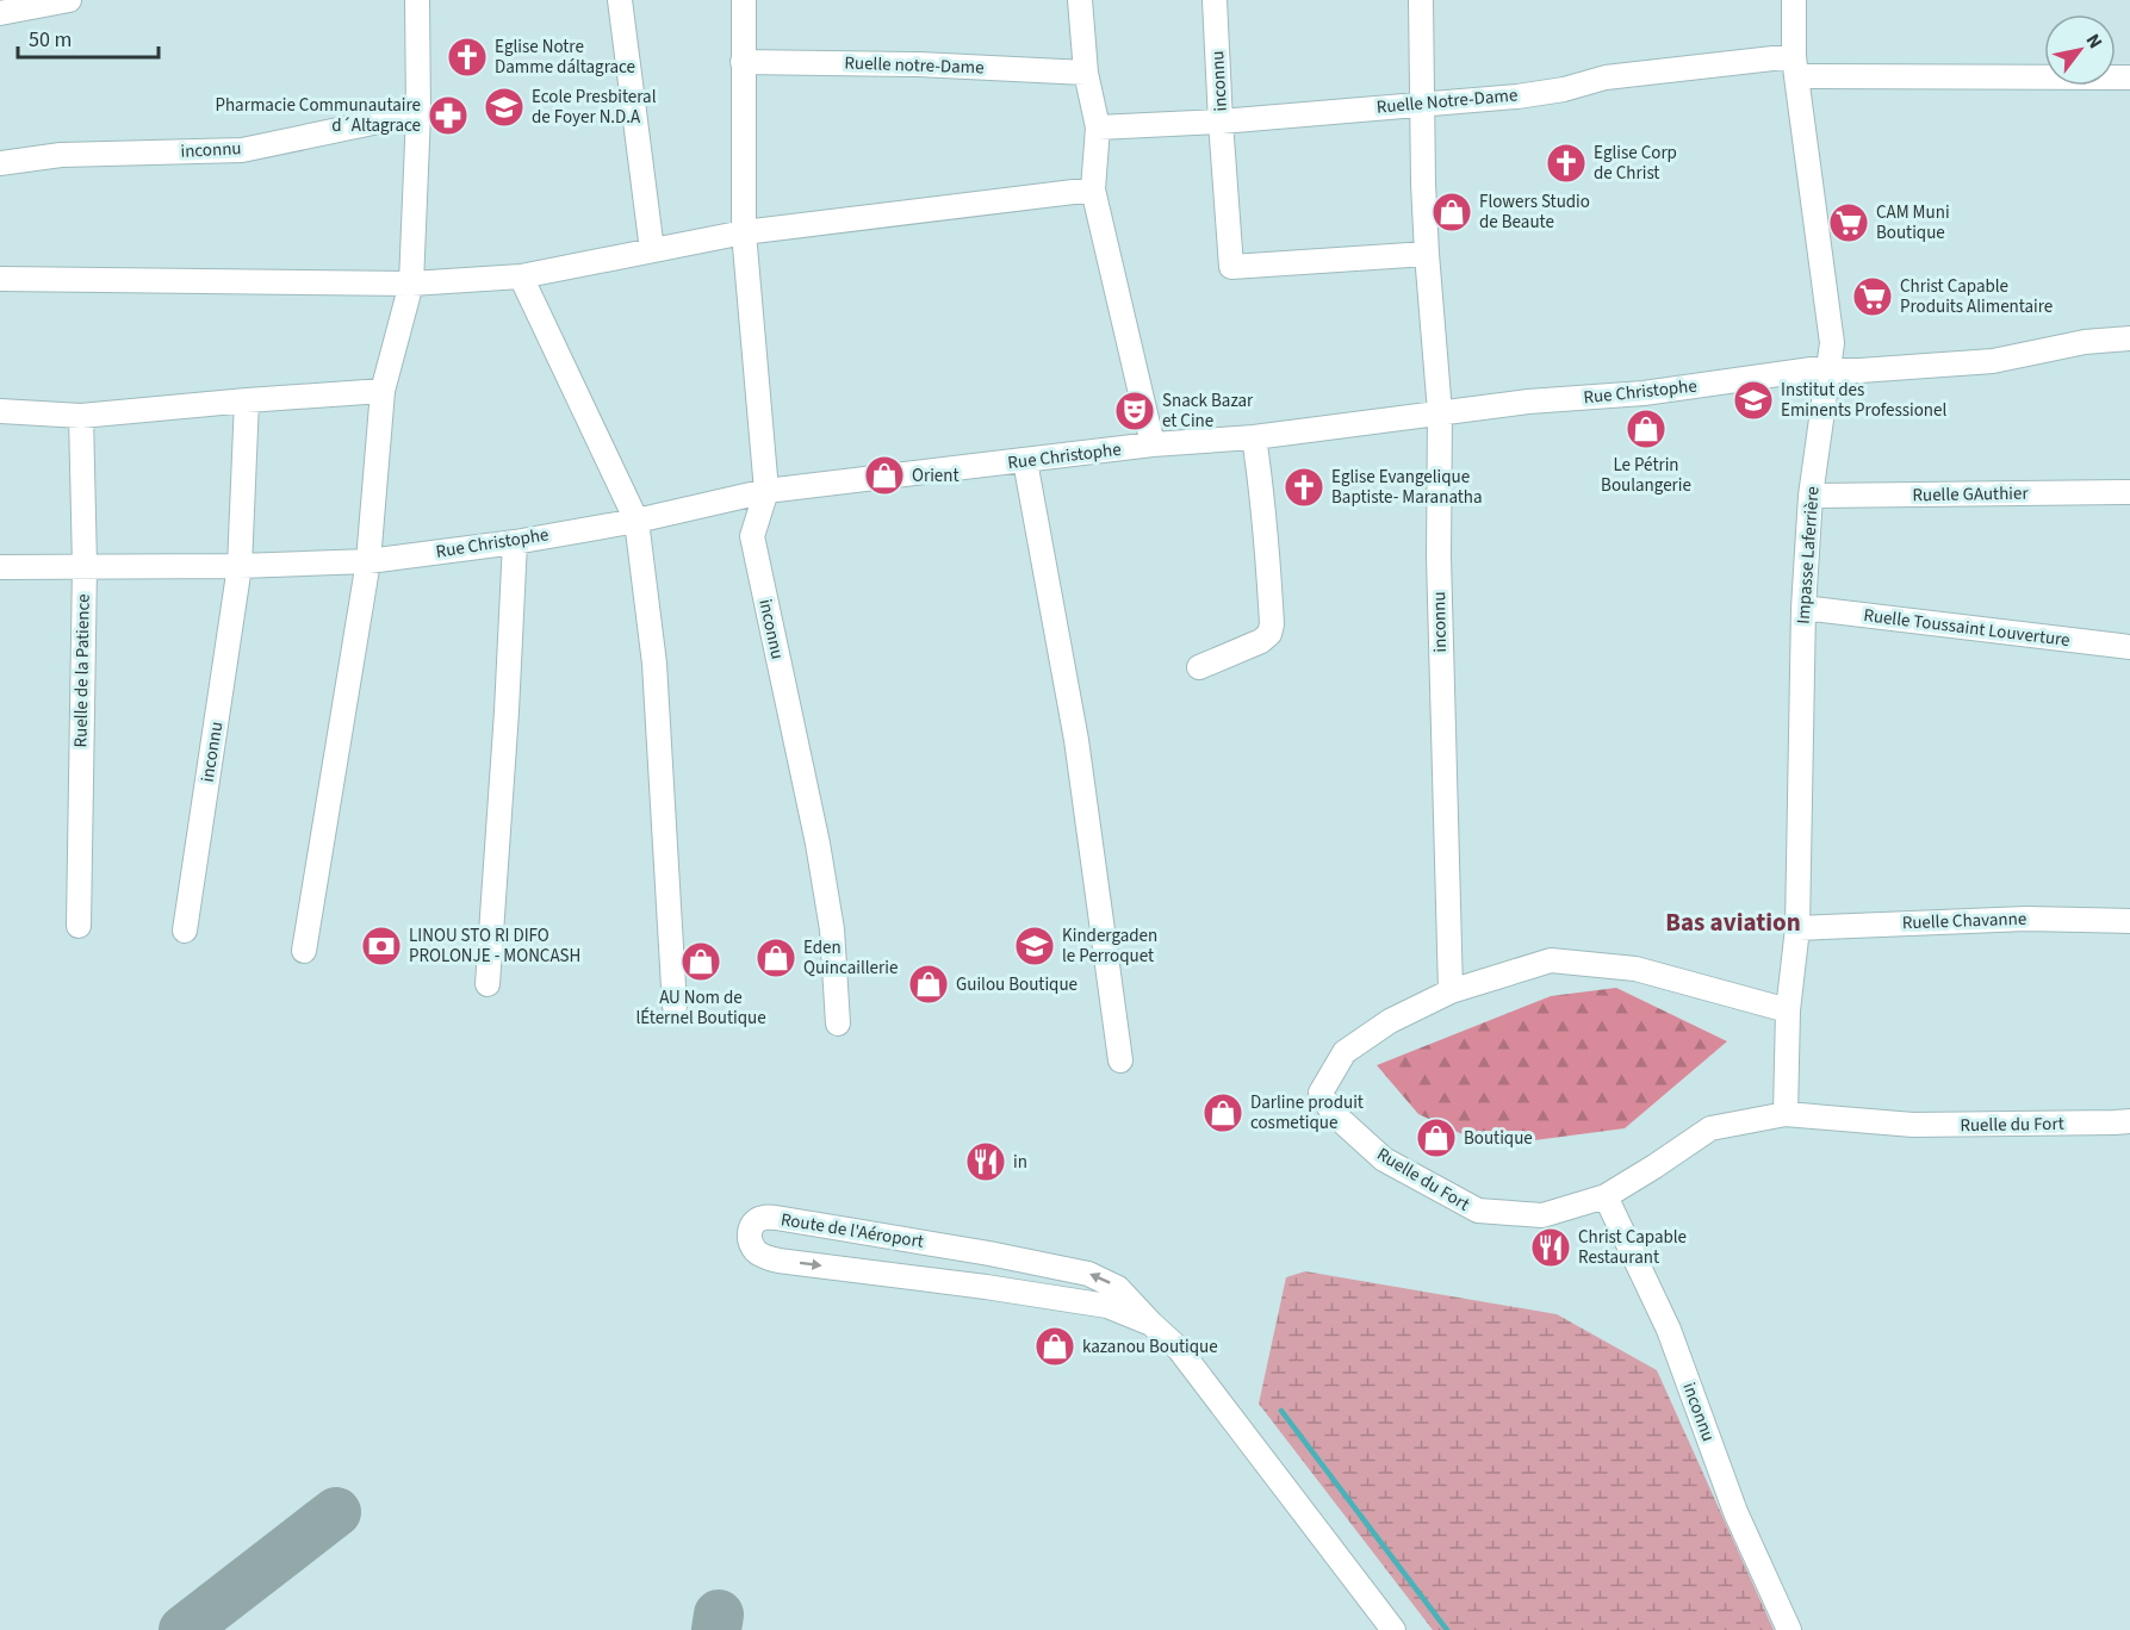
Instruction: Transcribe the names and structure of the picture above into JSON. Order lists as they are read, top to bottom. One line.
{"streets":{"street":["Ruelle notre-Dame","inconnu","Ruelle Notre-Dame","Rue Christophe","Ruelle GAuthier","Impasse Laferrière","Ruelle Toussaint Louverture","Ruelle de la Patience","Ruelle Chavanne","Ruelle du Fort","Route de l'Aéroport"]},"crossings":[["Ruelle notre-Dame","inconnu"],["inconnu","Ruelle Notre-Dame"],["inconnu","Rue Christophe"],["inconnu","Ruelle du Fort"],["Ruelle Notre-Dame","Impasse Laferrière"],["Rue Christophe","Impasse Laferrière"],["Rue Christophe","Ruelle de la Patience"],["Ruelle GAuthier","Impasse Laferrière"],["Impasse Laferrière","Ruelle Toussaint Louverture"],["Impasse Laferrière","Ruelle Chavanne"],["Impasse Laferrière","Ruelle du Fort"]],"districts":["Bas aviation"],"places":{"church":["Eglise Notre Damme dáltagrace","Eglise Corp de Christ","Eglise Evangelique Baptiste- Maranatha"],"school or university":["Ecole Presbiteral de Foyer N.D.A","Institut des Eminents Professionel","Kindergaden le Perroquet"],"pharmacy":["Pharmacie Communautaire d´Altagrace"],"shop":["Flowers Studio de Beaute","Le Pétrin Boulangerie","Orient","Eden Quincaillerie","AU Nom de lÉternel Boutique","Guilou Boutique","Darline produit cosmetique","Boutique","kazanou Boutique"],"supermarket":["CAM Muni Boutique","Christ Capable Produits Alimentaire"],"theatre":["Snack Bazar et Cine"],"bank":["LINOU STO RI DIFO PROLONJE - MONCASH"],"restaurant":["in","Christ Capable Restaurant"]},"scale_bar":"50 m","north":"top right"}
